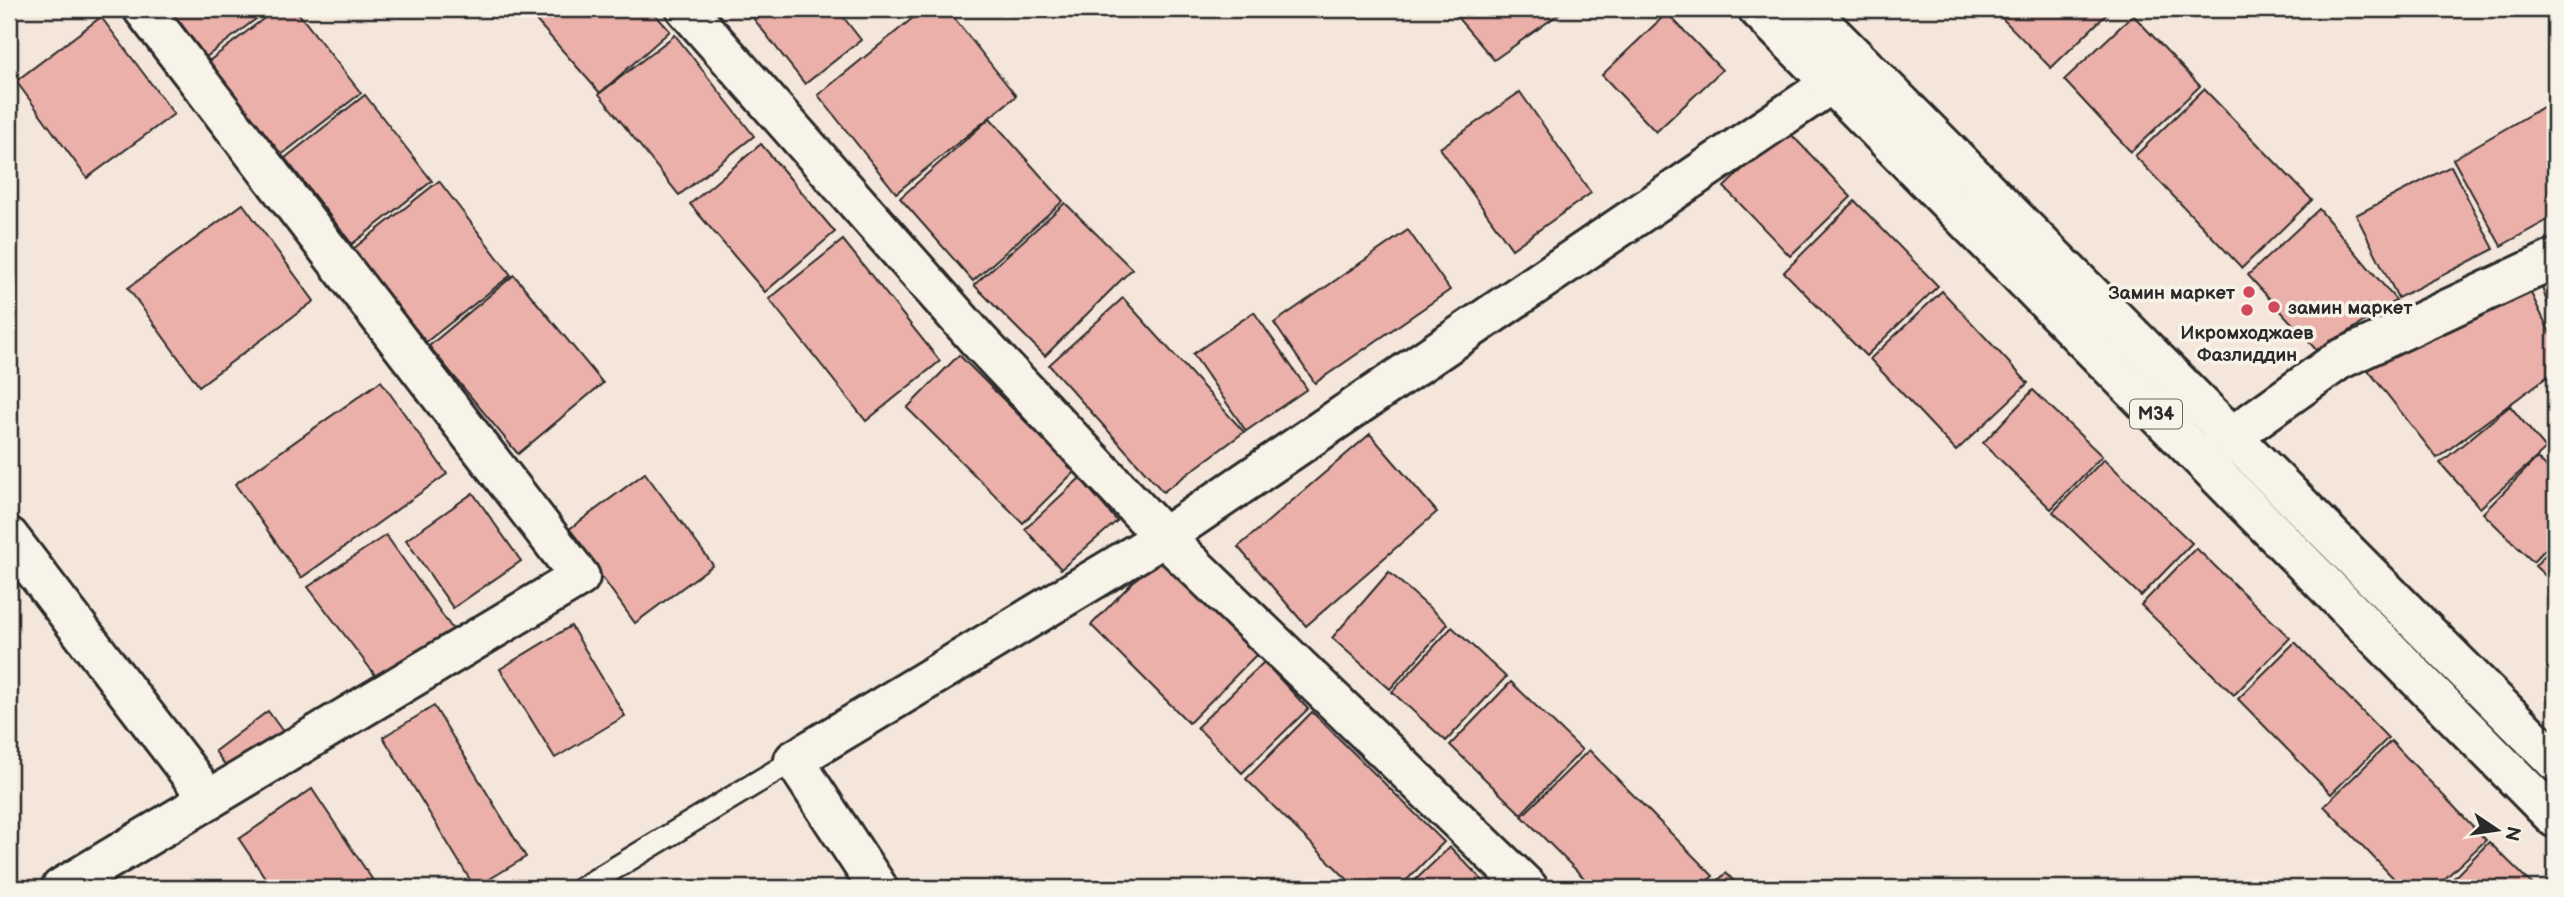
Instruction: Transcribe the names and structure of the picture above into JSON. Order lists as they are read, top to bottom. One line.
{"streets":{"street":["M34"]},"places":["Замин маркет","замин маркет","Икромходжаев Фазлиддин"],"north":"right"}
